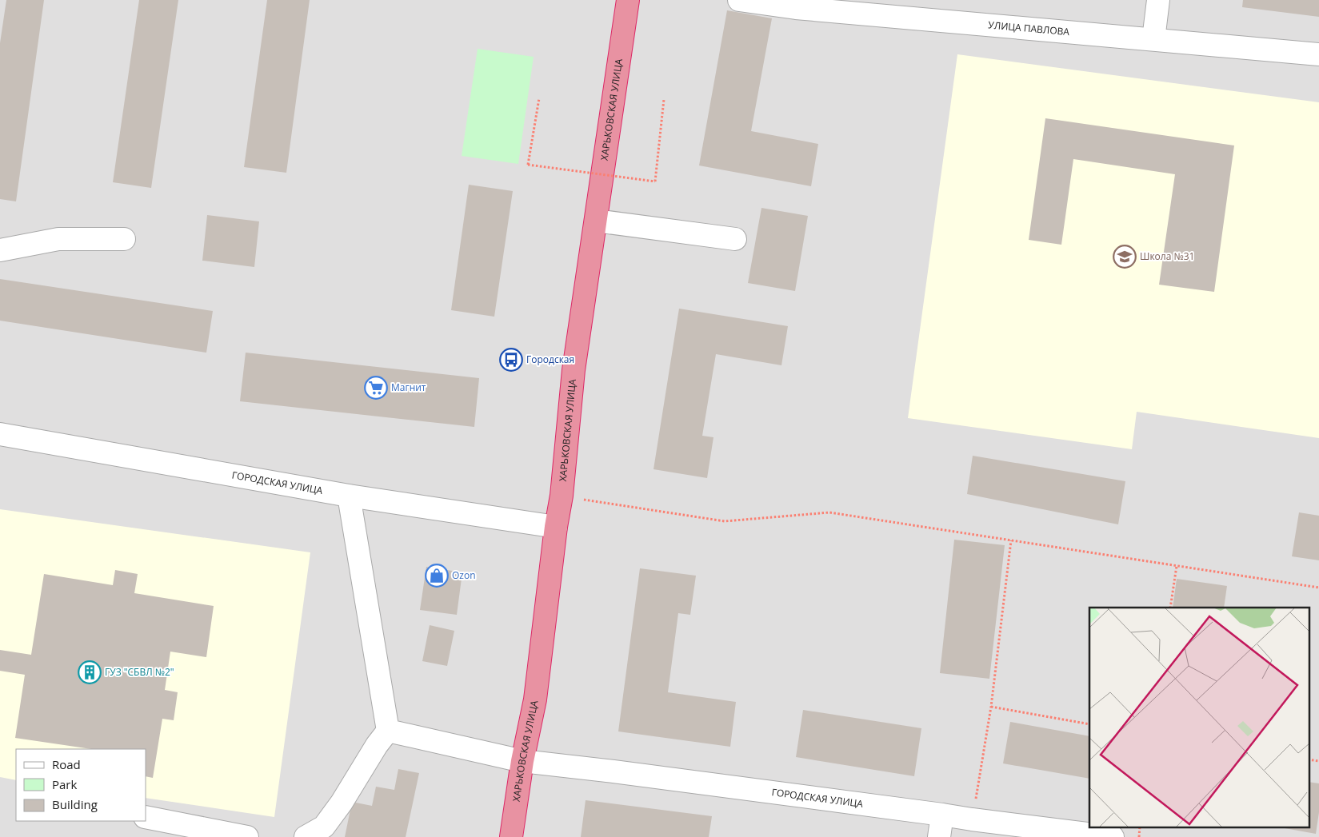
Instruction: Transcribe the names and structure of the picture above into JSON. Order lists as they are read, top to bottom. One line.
{"streets":{"highway":["ХАРЬКОВСКАЯ УЛИЦА"],"street":["УЛИЦА ПАВЛОВА","ГОРОДСКАЯ УЛИЦА"]},"crossings":[["ХАРЬКОВСКАЯ УЛИЦА","ГОРОДСКАЯ УЛИЦА"]],"places":{"school or university":["Школа №31"],"bus stop":["Городская"],"supermarket":["Магнит"],"shop":["Ozon"],"building":["ГУЗ \"СБВЛ №2\""]},"legend":["Road","Park","Building"]}
